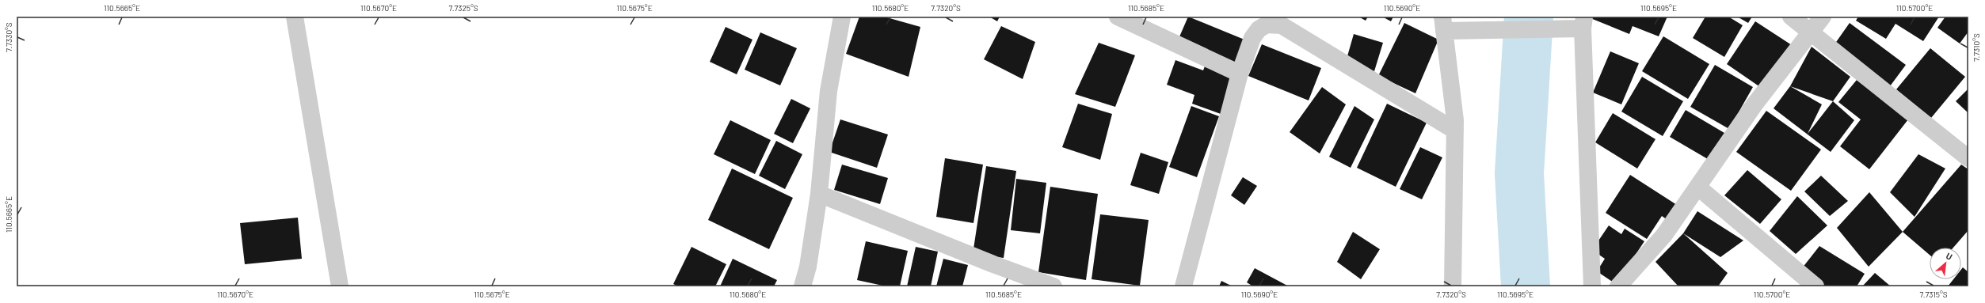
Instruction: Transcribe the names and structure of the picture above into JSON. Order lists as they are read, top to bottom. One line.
{"north":"top right","coordinates":["110.5665°E","110.5670°E","7.7325°S","110.5675°E","110.5680°E","7.7320°S","110.5685°E","110.5690°E","110.5695°E","110.5700°E","7.7330°S","7.7310°S","7.7315°S"]}
